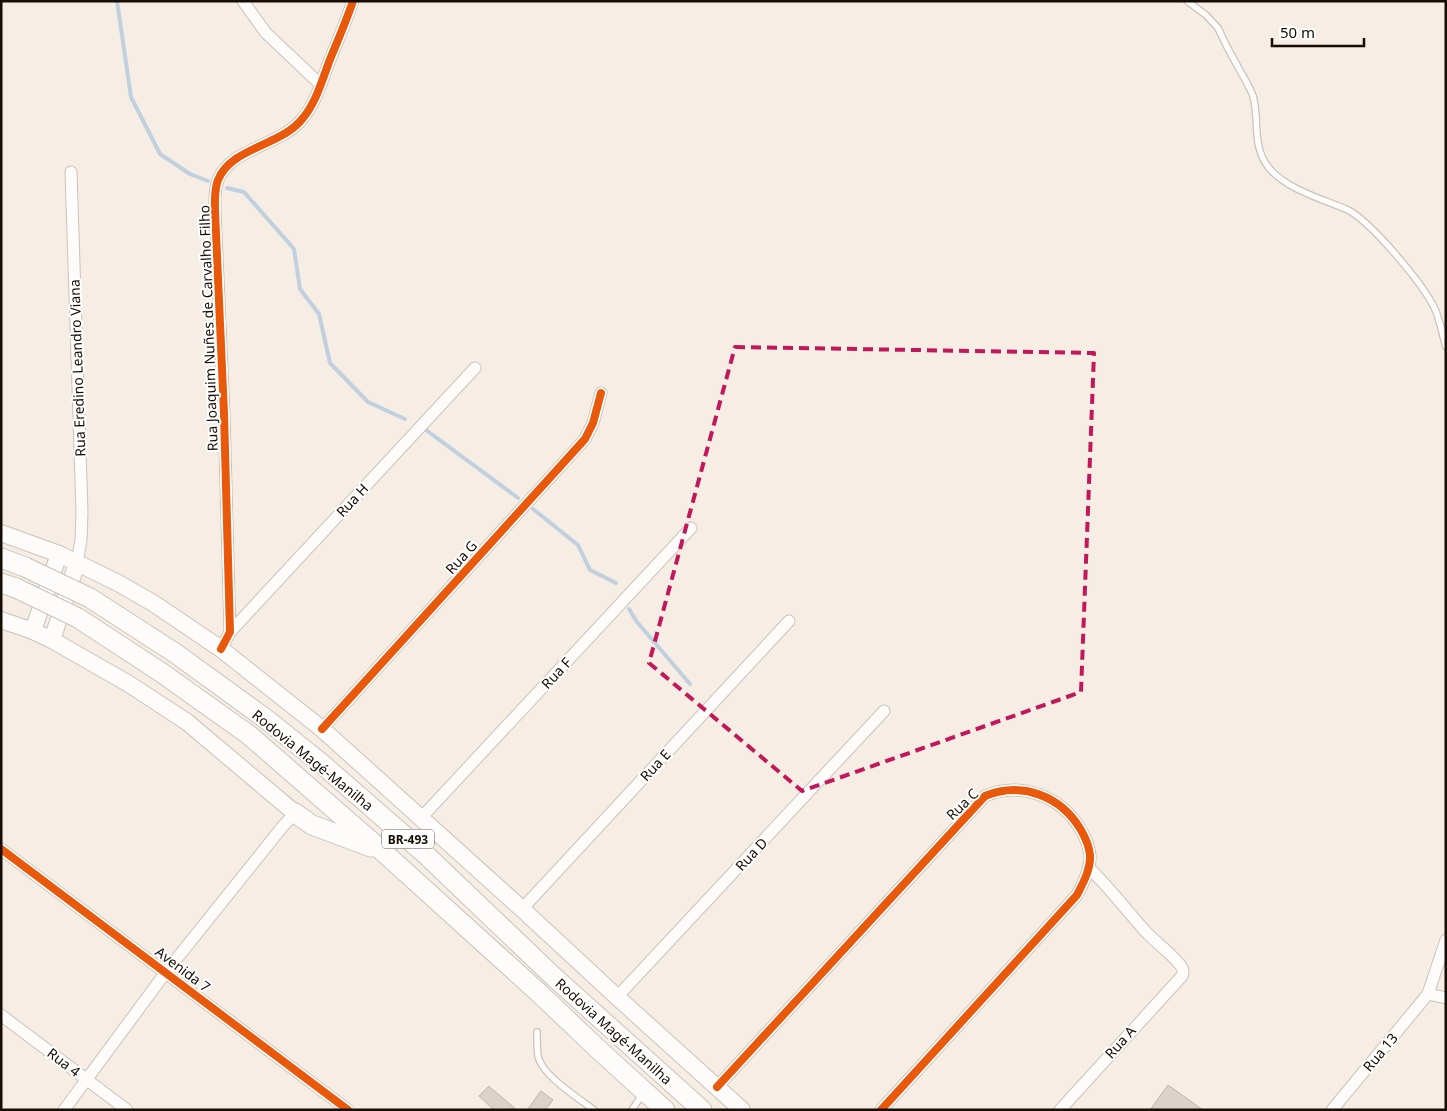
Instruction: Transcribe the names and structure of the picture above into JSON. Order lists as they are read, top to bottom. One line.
{"streets":{"highway":["Rodovia Magé-Manilha","BR-493"],"street":["Rua Joaquim Nuñes de Carvalho Filho","Rua Eredino Leandro Viana","Rua H","Rua G","Rua F","Rua E","Rua C","Rua D","Avenida 7","Rua A","Rua 13","Rua 4"]},"crossings":[["Rua Joaquim Nuñes de Carvalho Filho","Rua H"],["Rua C","Rua A"]],"scale_bar":"50 m"}
